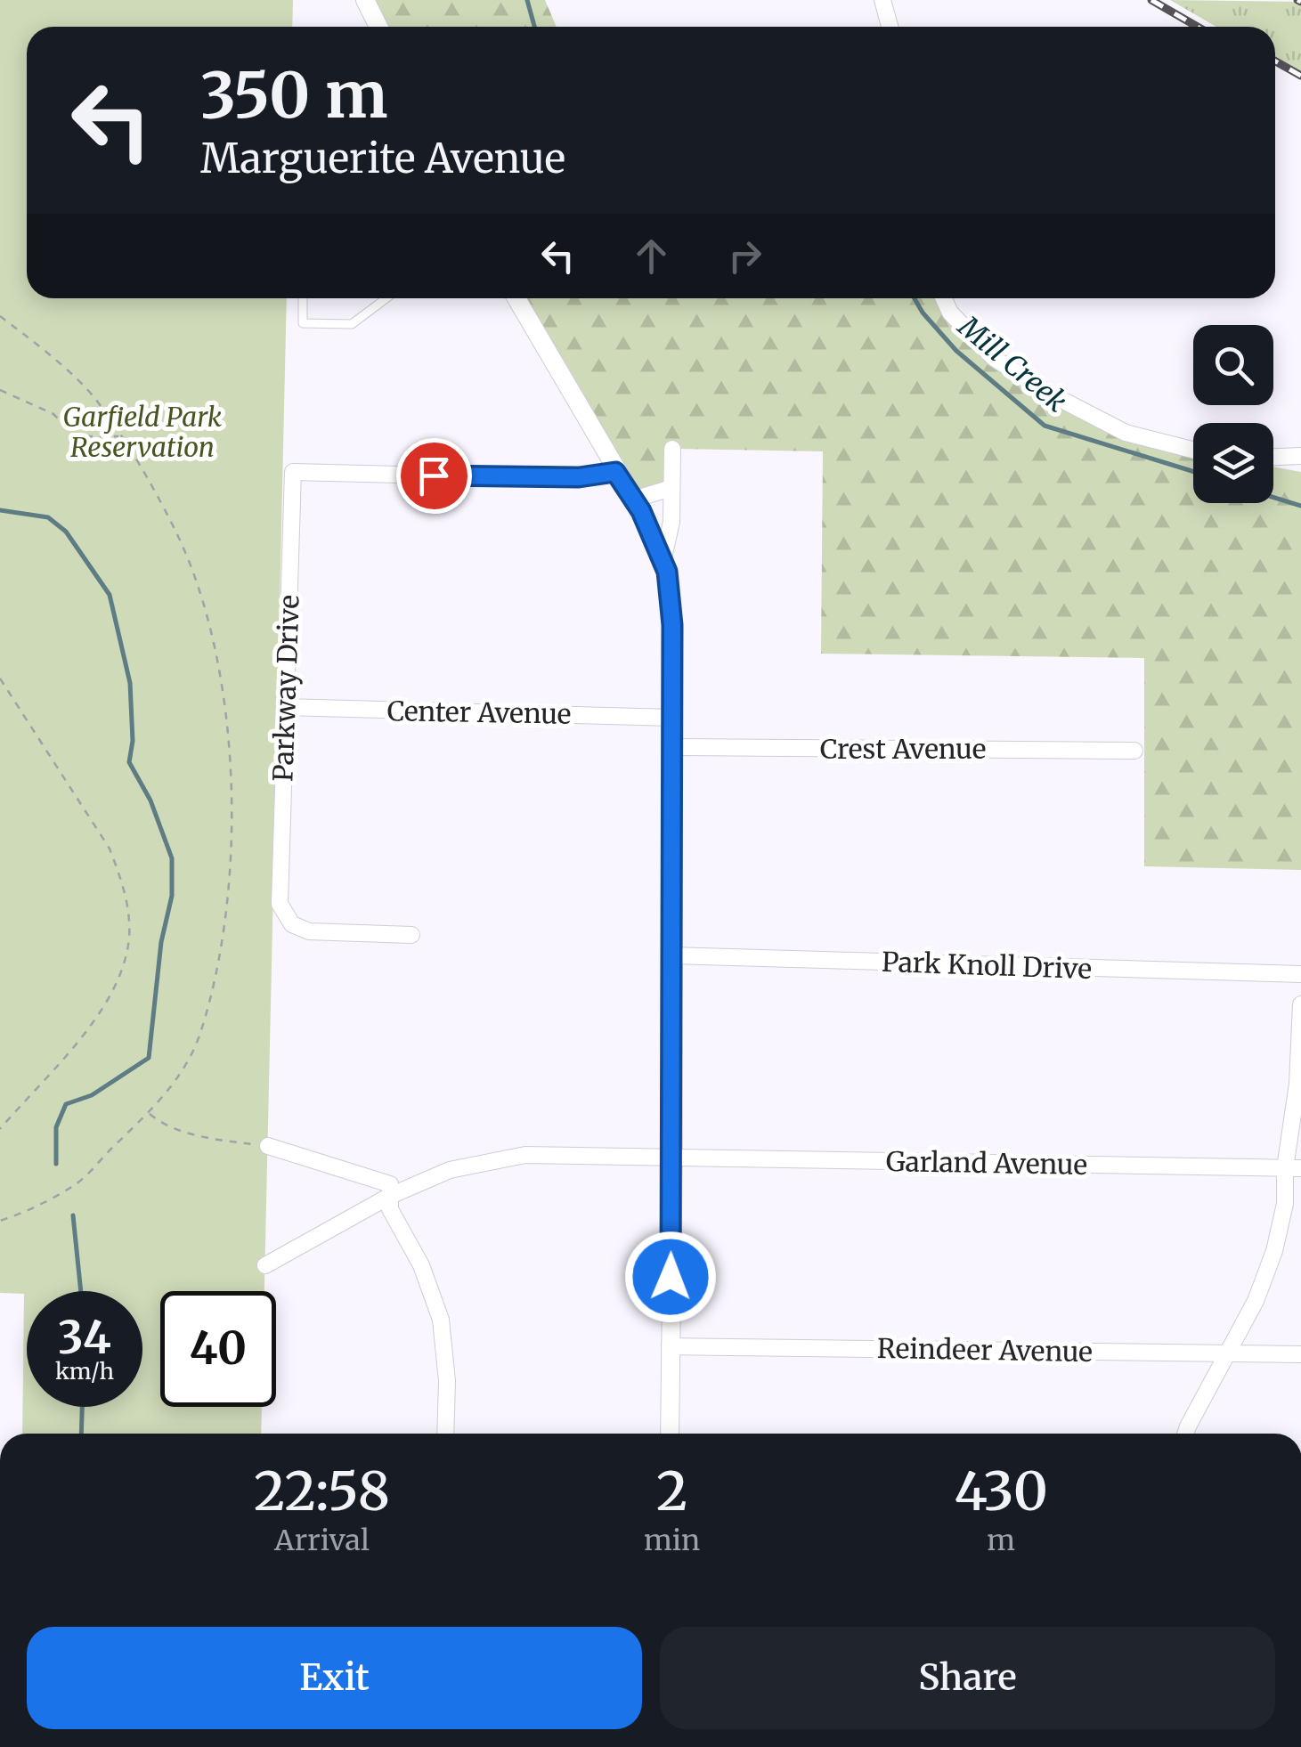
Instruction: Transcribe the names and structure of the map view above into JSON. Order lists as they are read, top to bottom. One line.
{"streets":{"street":["Parkway Drive","Center Avenue","Crest Avenue","Park Knoll Drive","Garland Avenue","Reindeer Avenue"]},"crossings":[["Parkway Drive","Center Avenue"]],"water":["Mill Creek"],"parks":["Garfield Park Reservation"],"page":{"turn":["350 m","Marguerite Avenue"],"speed":"34 km/h","limit":"40","eta":["22:58","Arrival","2","min","430","m"],"buttons":["Exit","Share"]}}
